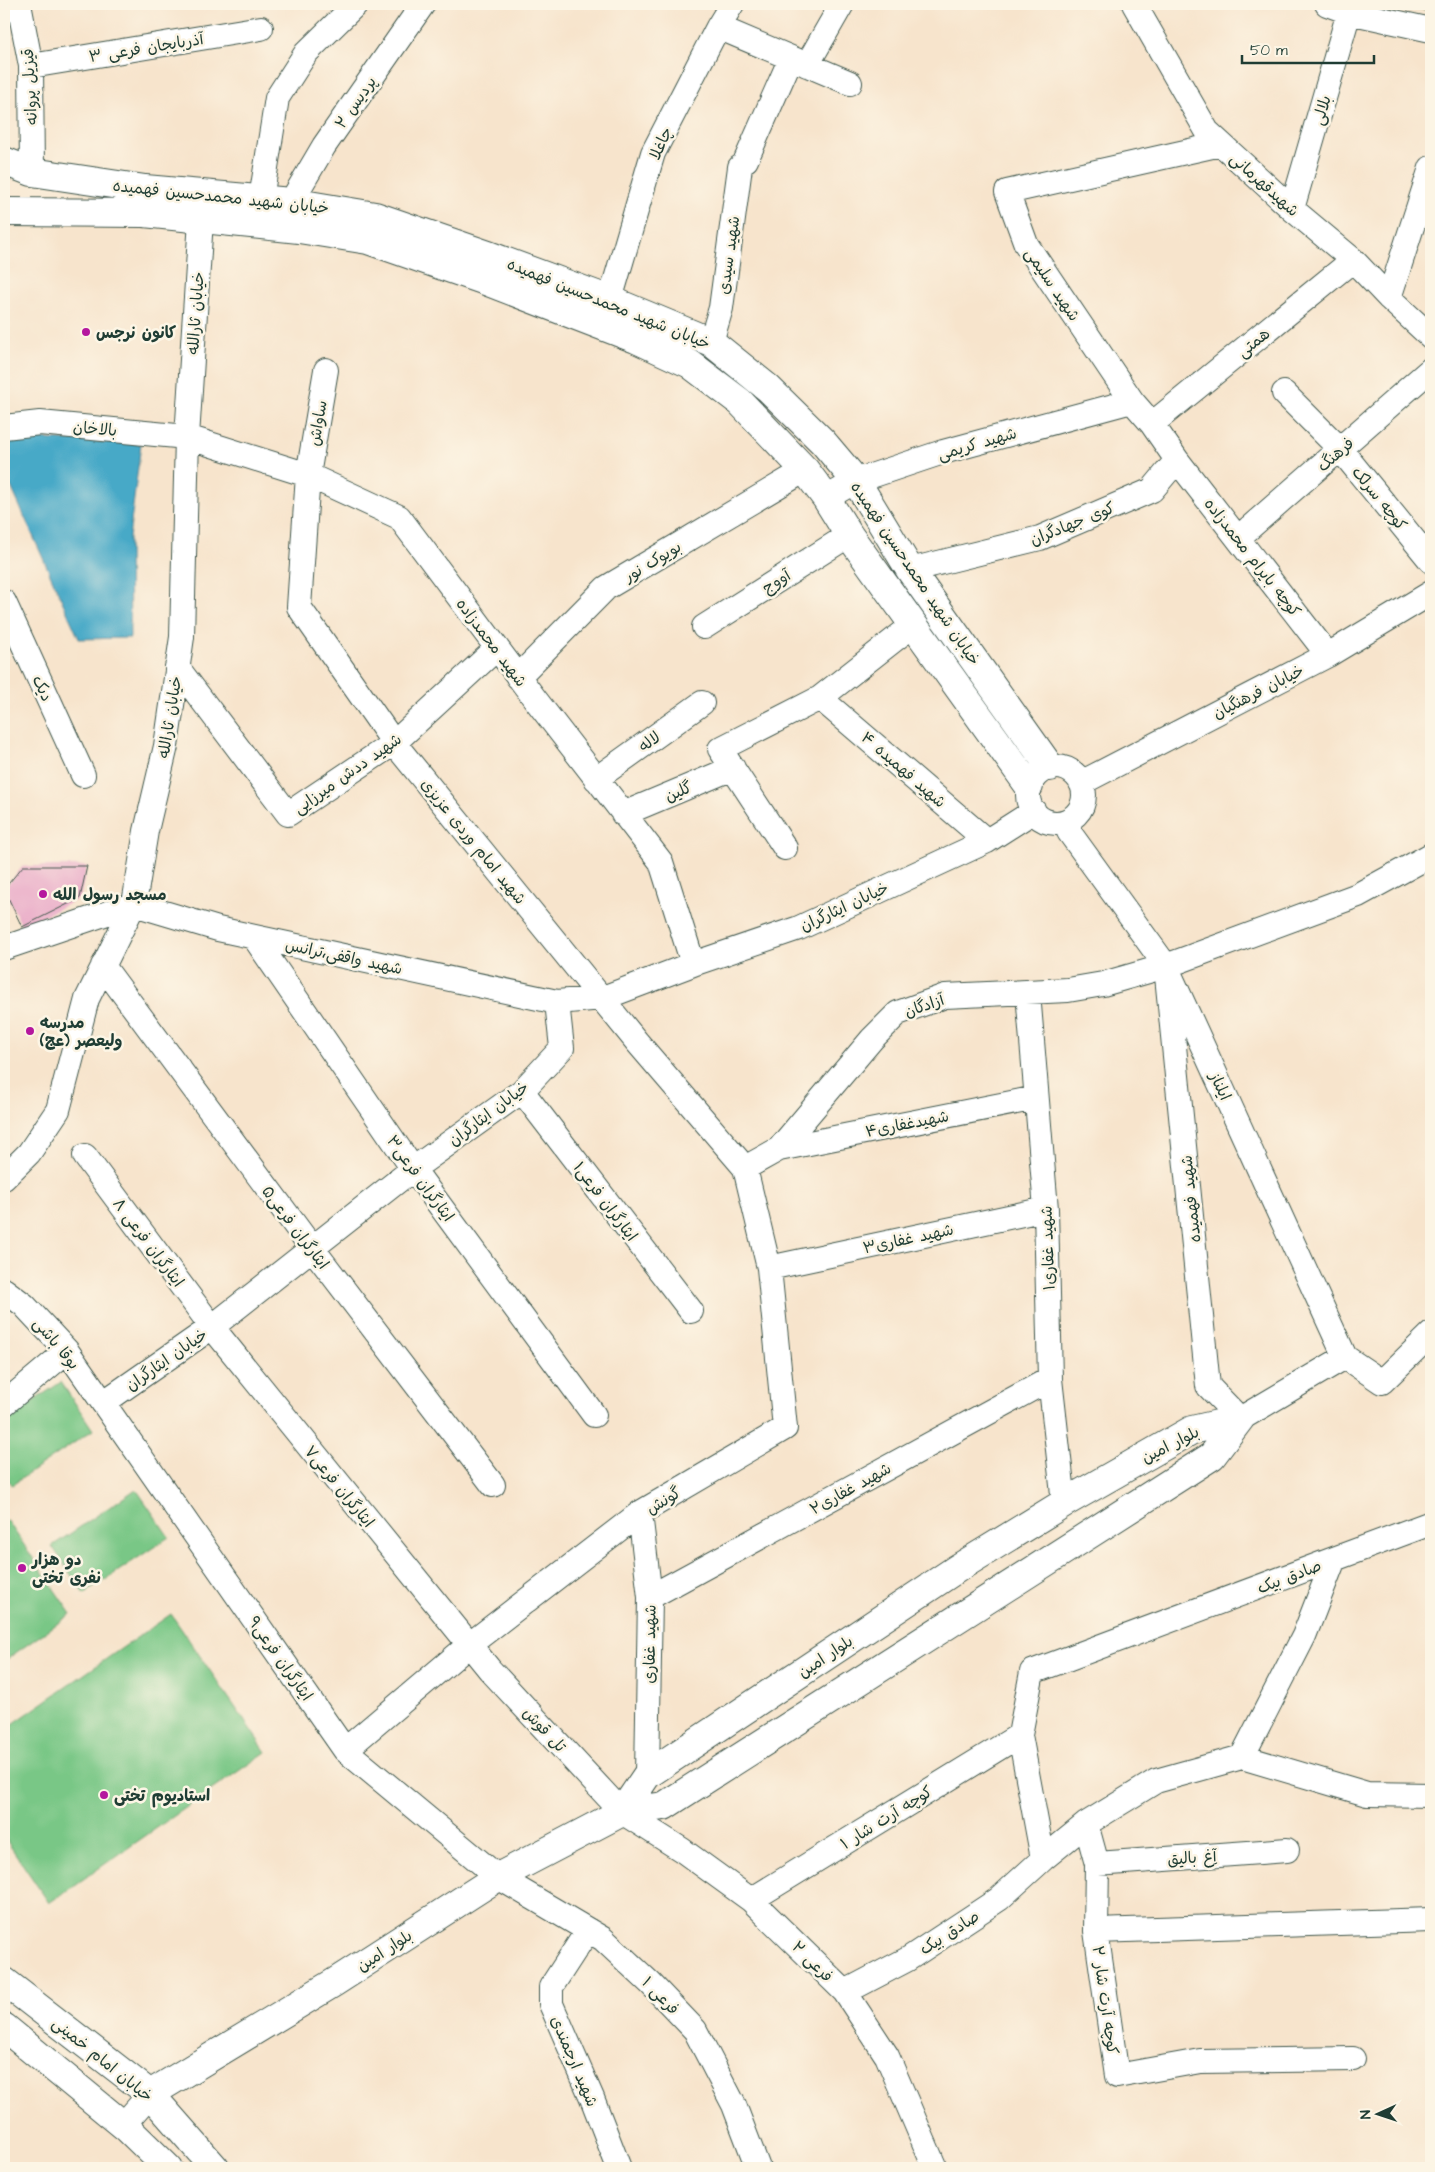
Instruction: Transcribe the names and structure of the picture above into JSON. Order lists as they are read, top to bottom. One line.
{"streets":{"main road":["خیابان شهید محمدحسین فهمیده","بلوار امین","خیابان امام خمینی"],"street":["آذربایجان فرعی ۳","قیزیل پروانه","پردیس ۲","بلالی","چاغلا","شهیدقهرمانی","شهید سیدی","شهید سلیمی","خیابان ثارالله","همتی","ساواش","بالاخان","شهید کریمی","فرهنگ","کوچه سرلک","کوی جهادگران","کوچه بایرام محمدزاده","بویوک نور","آووج","شهید محمدزاده","دیک","خیابان فرهنگیان","لاله","شهید فهمیده ۴","شهید ددش میرزایی","گلین","شهید امام وردی عزیزی","خیابان ایثارگران","شهید واقفی،ترانس","آزادگان","ایلناز","شهیدغفاری۴","ایثارگران فرعی۳","شهید فهمیده","ایثارگران فرعی۱","ایثارگران فرعی۵","شهید غفاری۳","ایثارگران فرعی ۸","شهید غفاری۱","بوقا باشی","ایثارگران فرعی۷","شهید غفاری۲","گونش","صادق بیک","شهید غفاری","ایثارگران فرعی۹","تل قوش","کوچه آرت شار ۱","آِغ بالیق","فرعی ۲","فرعی ۱","کوچه آرت شار ۲","شهید ارجمندی"]},"crossings":[["آذربایجان فرعی ۳","قیزیل پروانه"],["قیزیل پروانه","خیابان شهید محمدحسین فهمیده"],["پردیس ۲","خیابان شهید محمدحسین فهمیده"],["بلالی","شهیدقهرمانی"],["شهیدقهرمانی","شهید سلیمی"],["شهیدقهرمانی","همتی"],["خیابان شهید محمدحسین فهمیده","شهید سیدی"],["خیابان شهید محمدحسین فهمیده","خیابان ثارالله"],["خیابان شهید محمدحسین فهمیده","شهید کریمی"],["خیابان شهید محمدحسین فهمیده","کوی جهادگران"],["خیابان شهید محمدحسین فهمیده","بویوک نور"],["خیابان شهید محمدحسین فهمیده","آووج"],["خیابان شهید محمدحسین فهمیده","خیابان فرهنگیان"],["خیابان شهید محمدحسین فهمیده","خیابان ایثارگران"],["شهید سلیمی","همتی"],["شهید سلیمی","شهید کریمی"],["خیابان ثارالله","بالاخان"],["خیابان ثارالله","شهید محمدزاده"],["خیابان ثارالله","شهید ددش میرزایی"],["خیابان ثارالله","شهید واقفی،ترانس"],["خیابان ثارالله","ایثارگران فرعی۵"],["ساواش","شهید محمدزاده"],["ساواش","شهید امام وردی عزیزی"],["بالاخان","شهید محمدزاده"],["فرهنگ","کوچه سرلک"],["فرهنگ","کوچه بایرام محمدزاده"],["کوی جهادگران","کوچه بایرام محمدزاده"],["کوچه بایرام محمدزاده","خیابان فرهنگیان"],["بویوک نور","شهید محمدزاده"],["شهید محمدزاده","لاله"],["شهید محمدزاده","شهید ددش میرزایی"],["شهید محمدزاده","گلین"],["شهید محمدزاده","شهید امام وردی عزیزی"],["شهید محمدزاده","خیابان ایثارگران"],["خیابان فرهنگیان","خیابان ایثارگران"],["شهید فهمیده ۴","خیابان ایثارگران"],["شهید ددش میرزایی","شهید امام وردی عزیزی"],["شهید امام وردی عزیزی","خیابان ایثارگران"],["شهید امام وردی عزیزی","آزادگان"],["شهید امام وردی عزیزی","گونش"],["خیابان ایثارگران","شهید واقفی،ترانس"],["خیابان ایثارگران","ایثارگران فرعی۳"],["خیابان ایثارگران","ایثارگران فرعی۱"],["خیابان ایثارگران","ایثارگران فرعی۵"],["خیابان ایثارگران","ایثارگران فرعی ۸"],["خیابان ایثارگران","بوقا باشی"],["خیابان ایثارگران","ایثارگران فرعی۷"],["خیابان ایثارگران","ایثارگران فرعی۹"],["شهید واقفی،ترانس","ایثارگران فرعی۳"],["آزادگان","ایلناز"],["آزادگان","شهیدغفاری۴"],["آزادگان","شهید فهمیده"],["آزادگان","شهید غفاری۱"],["آزادگان","گونش"],["ایلناز","شهید فهمیده"],["شهیدغفاری۴","شهید غفاری۱"],["شهید فهمیده","بلوار امین"],["شهید غفاری۳","شهید غفاری۱"],["شهید غفاری۳","گونش"],["ایثارگران فرعی ۸","ایثارگران فرعی۷"],["شهید غفاری۱","بلوار امین"],["شهید غفاری۱","شهید غفاری۲"],["بوقا باشی","ایثارگران فرعی۹"],["بلوار امین","شهید غفاری"],["بلوار امین","ایثارگران فرعی۹"],["بلوار امین","تل قوش"],["بلوار امین","فرعی ۲"],["بلوار امین","فرعی ۱"],["بلوار امین","خیابان امام خمینی"],["ایثارگران فرعی۷","گونش"],["ایثارگران فرعی۷","تل قوش"],["شهید غفاری۲","شهید غفاری"],["گونش","شهید غفاری"],["گونش","ایثارگران فرعی۹"],["گونش","تل قوش"],["صادق بیک","کوچه آرت شار ۱"],["صادق بیک","فرعی ۲"],["ایثارگران فرعی۹","فرعی ۱"],["تل قوش","فرعی ۲"],["کوچه آرت شار ۱","فرعی ۲"],["فرعی ۱","شهید ارجمندی"]],"places":["کانون نرجس","مسجد رسول الله","مدرسه ولیعصر (عج)","دو هزار نفری تختی","استادیوم تختی"],"scale_bar":"50 m","north":"left"}
